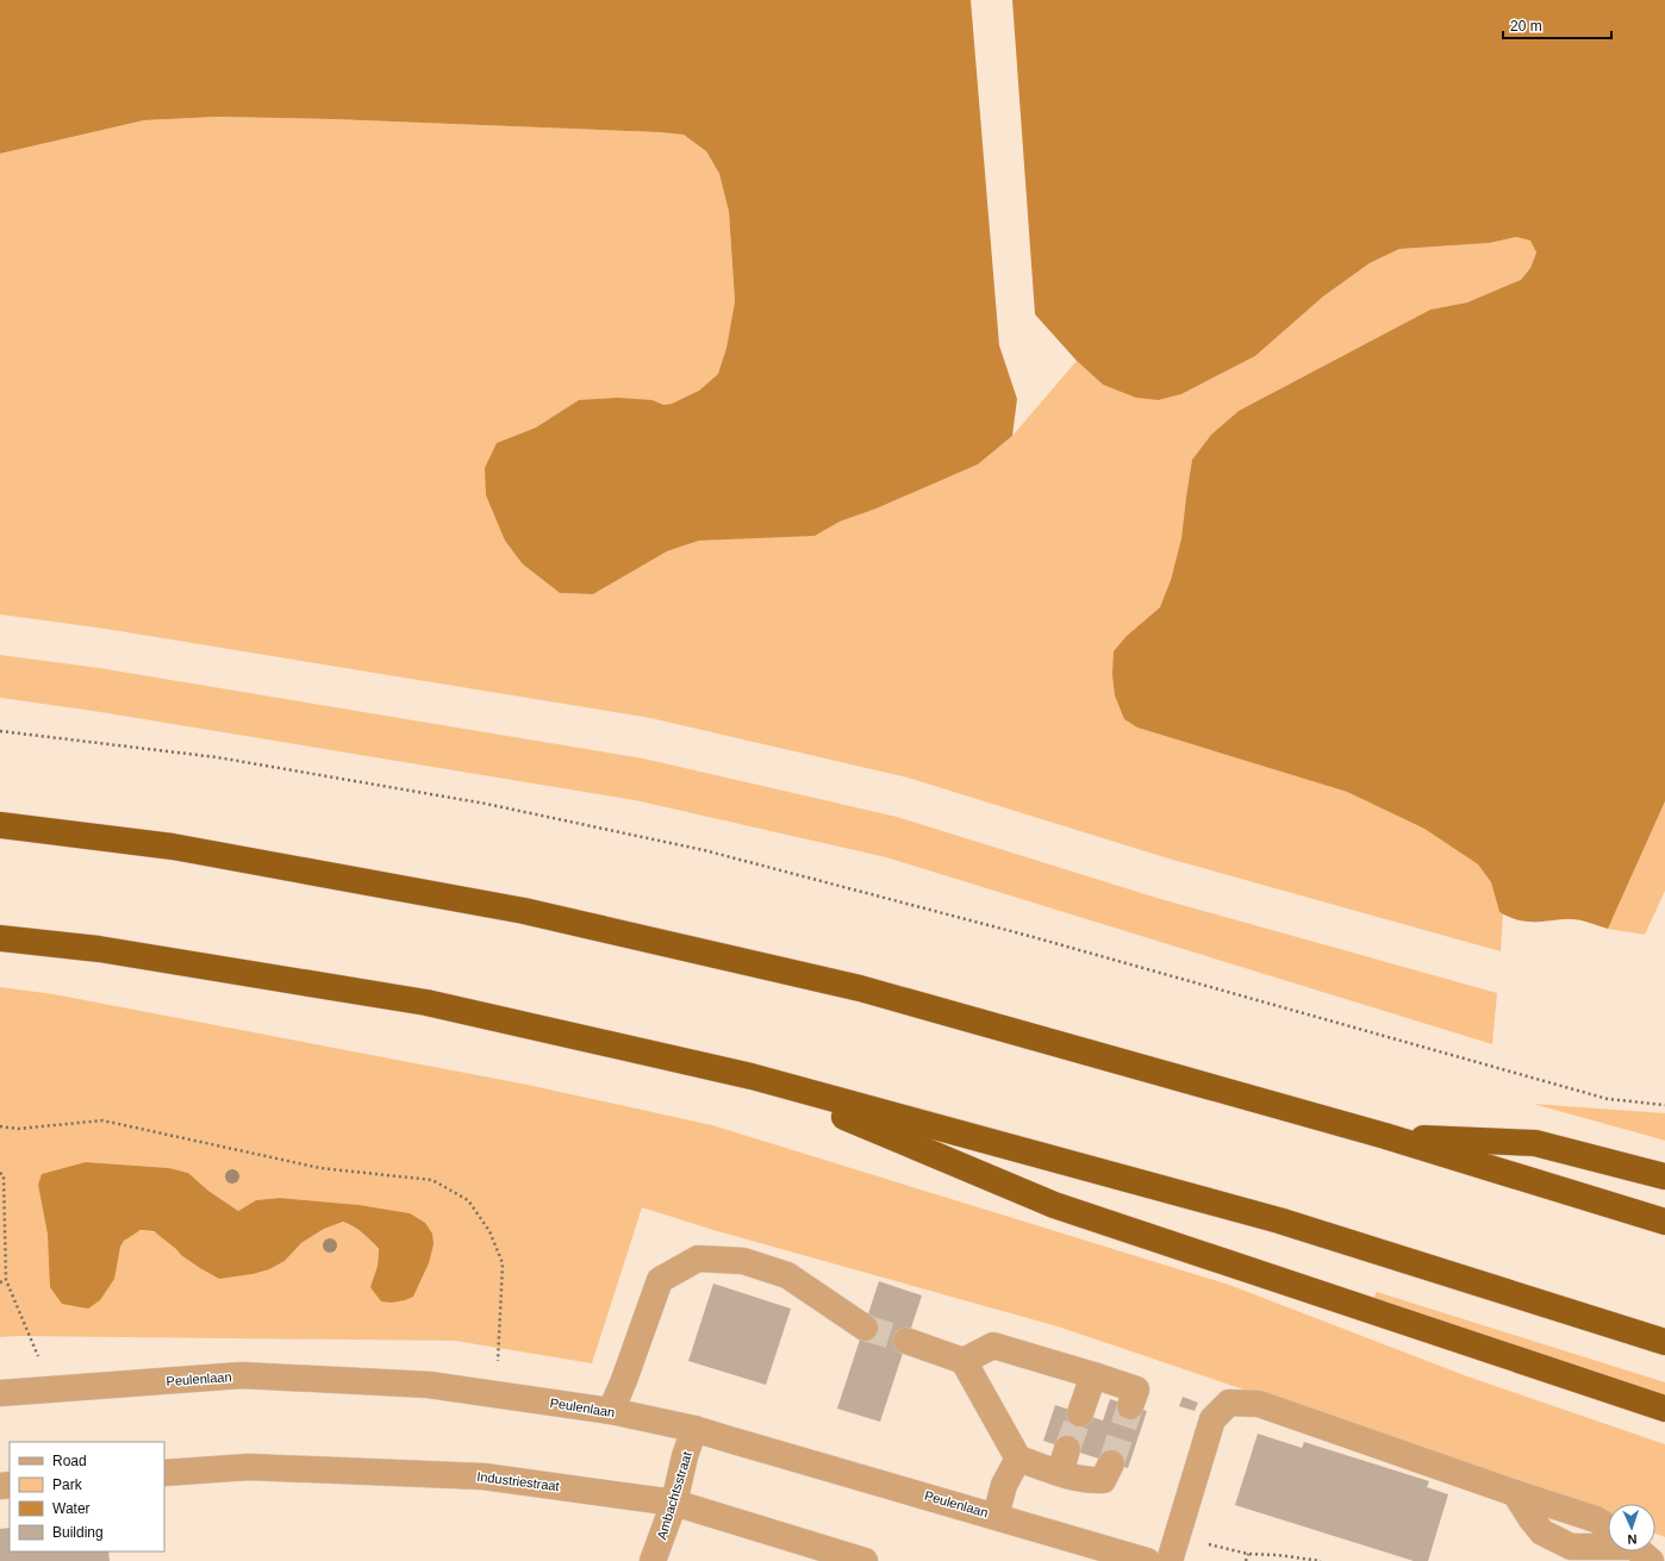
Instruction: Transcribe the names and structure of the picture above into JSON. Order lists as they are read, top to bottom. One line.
{"streets":{"street":["Peulenlaan","Industriestraat","Ambachtsstraat"]},"crossings":[["Peulenlaan","Ambachtsstraat"],["Industriestraat","Ambachtsstraat"]],"legend":["Road","Park","Water","Building"],"scale_bar":"20 m","north":"bottom"}
